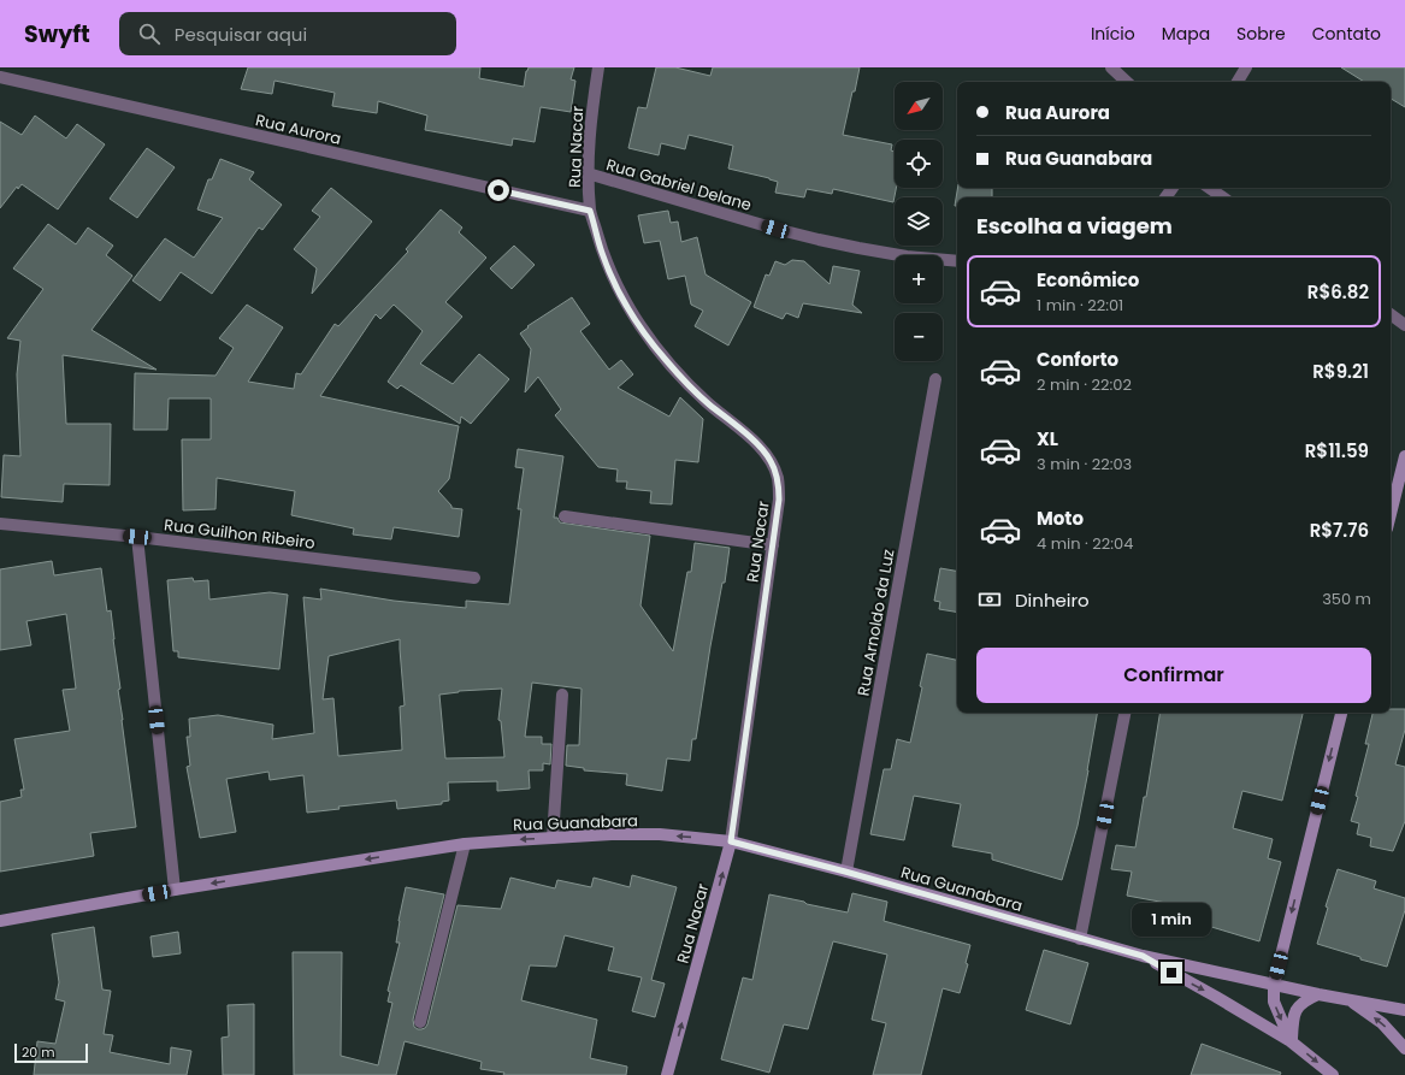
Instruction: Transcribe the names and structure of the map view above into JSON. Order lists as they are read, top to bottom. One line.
{"streets":{"main road":["Rua Nacar","Rua Guanabara"],"street":["Rua Aurora","Rua Gabriel Delane","Rua Guilhon Ribeiro","Rua Arnoldo da Luz"]},"crossings":[["Rua Aurora","Rua Nacar"],["Rua Nacar","Rua Gabriel Delane"],["Rua Nacar","Rua Guanabara"],["Rua Arnoldo da Luz","Rua Guanabara"]],"scale_bar":"20 m","north":"bottom left","page":{"header":"Swyft","search":"Pesquisar aqui","nav":["Início","Mapa","Sobre","Contato"],"map_buttons":["+","−"],"banner":["Rua Aurora","Rua Guanabara"],"heading":"Escolha a viagem","list":[{"name":"Econômico","note":"1 min · 22:01","value":"R$6.82"},{"name":"Conforto","note":"2 min · 22:02","value":"R$9.21"},{"name":"XL","note":"3 min · 22:03","value":"R$11.59"},{"name":"Moto","note":"4 min · 22:04","value":"R$7.76"}],"pay":["Dinheiro","350 m"],"buttons":"Confirmar","bubble":"1 min","scale":"20 m"}}
